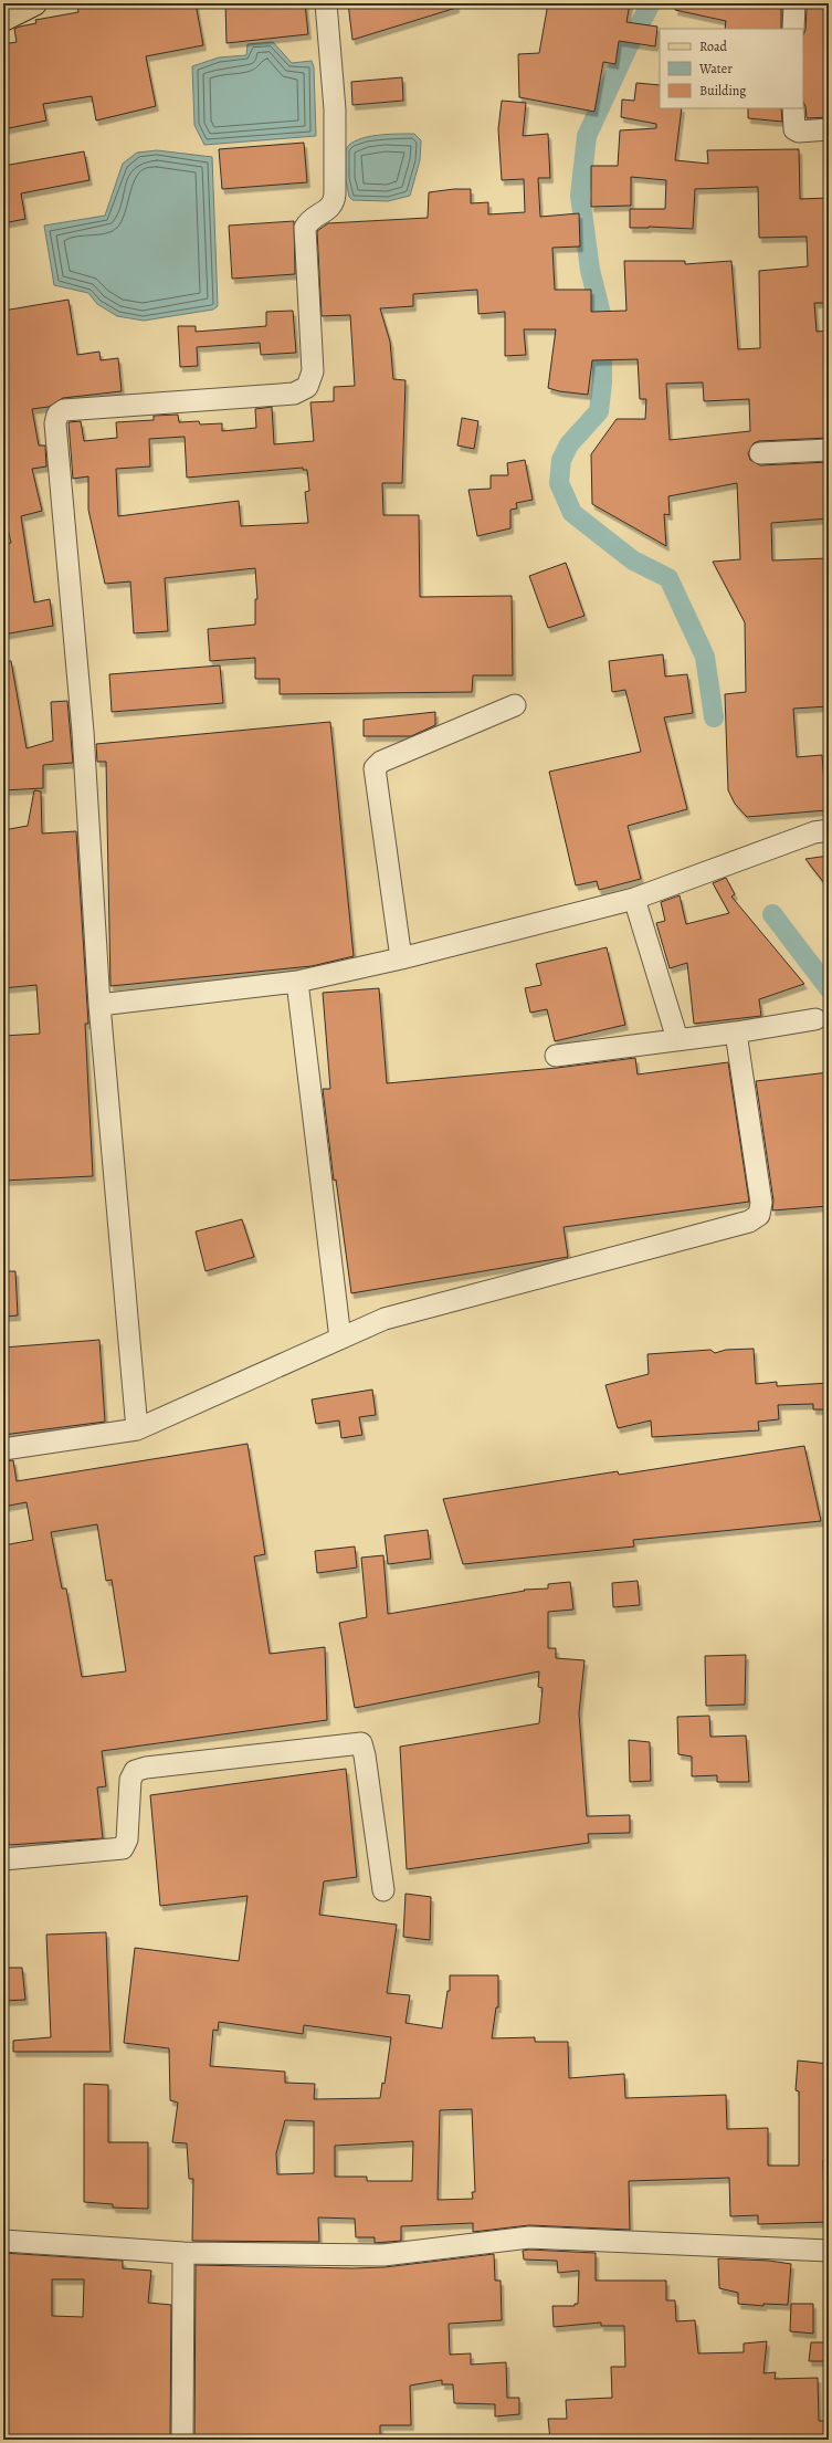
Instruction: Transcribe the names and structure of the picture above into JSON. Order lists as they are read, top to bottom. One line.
{"legend":["Road","Water","Building"]}
